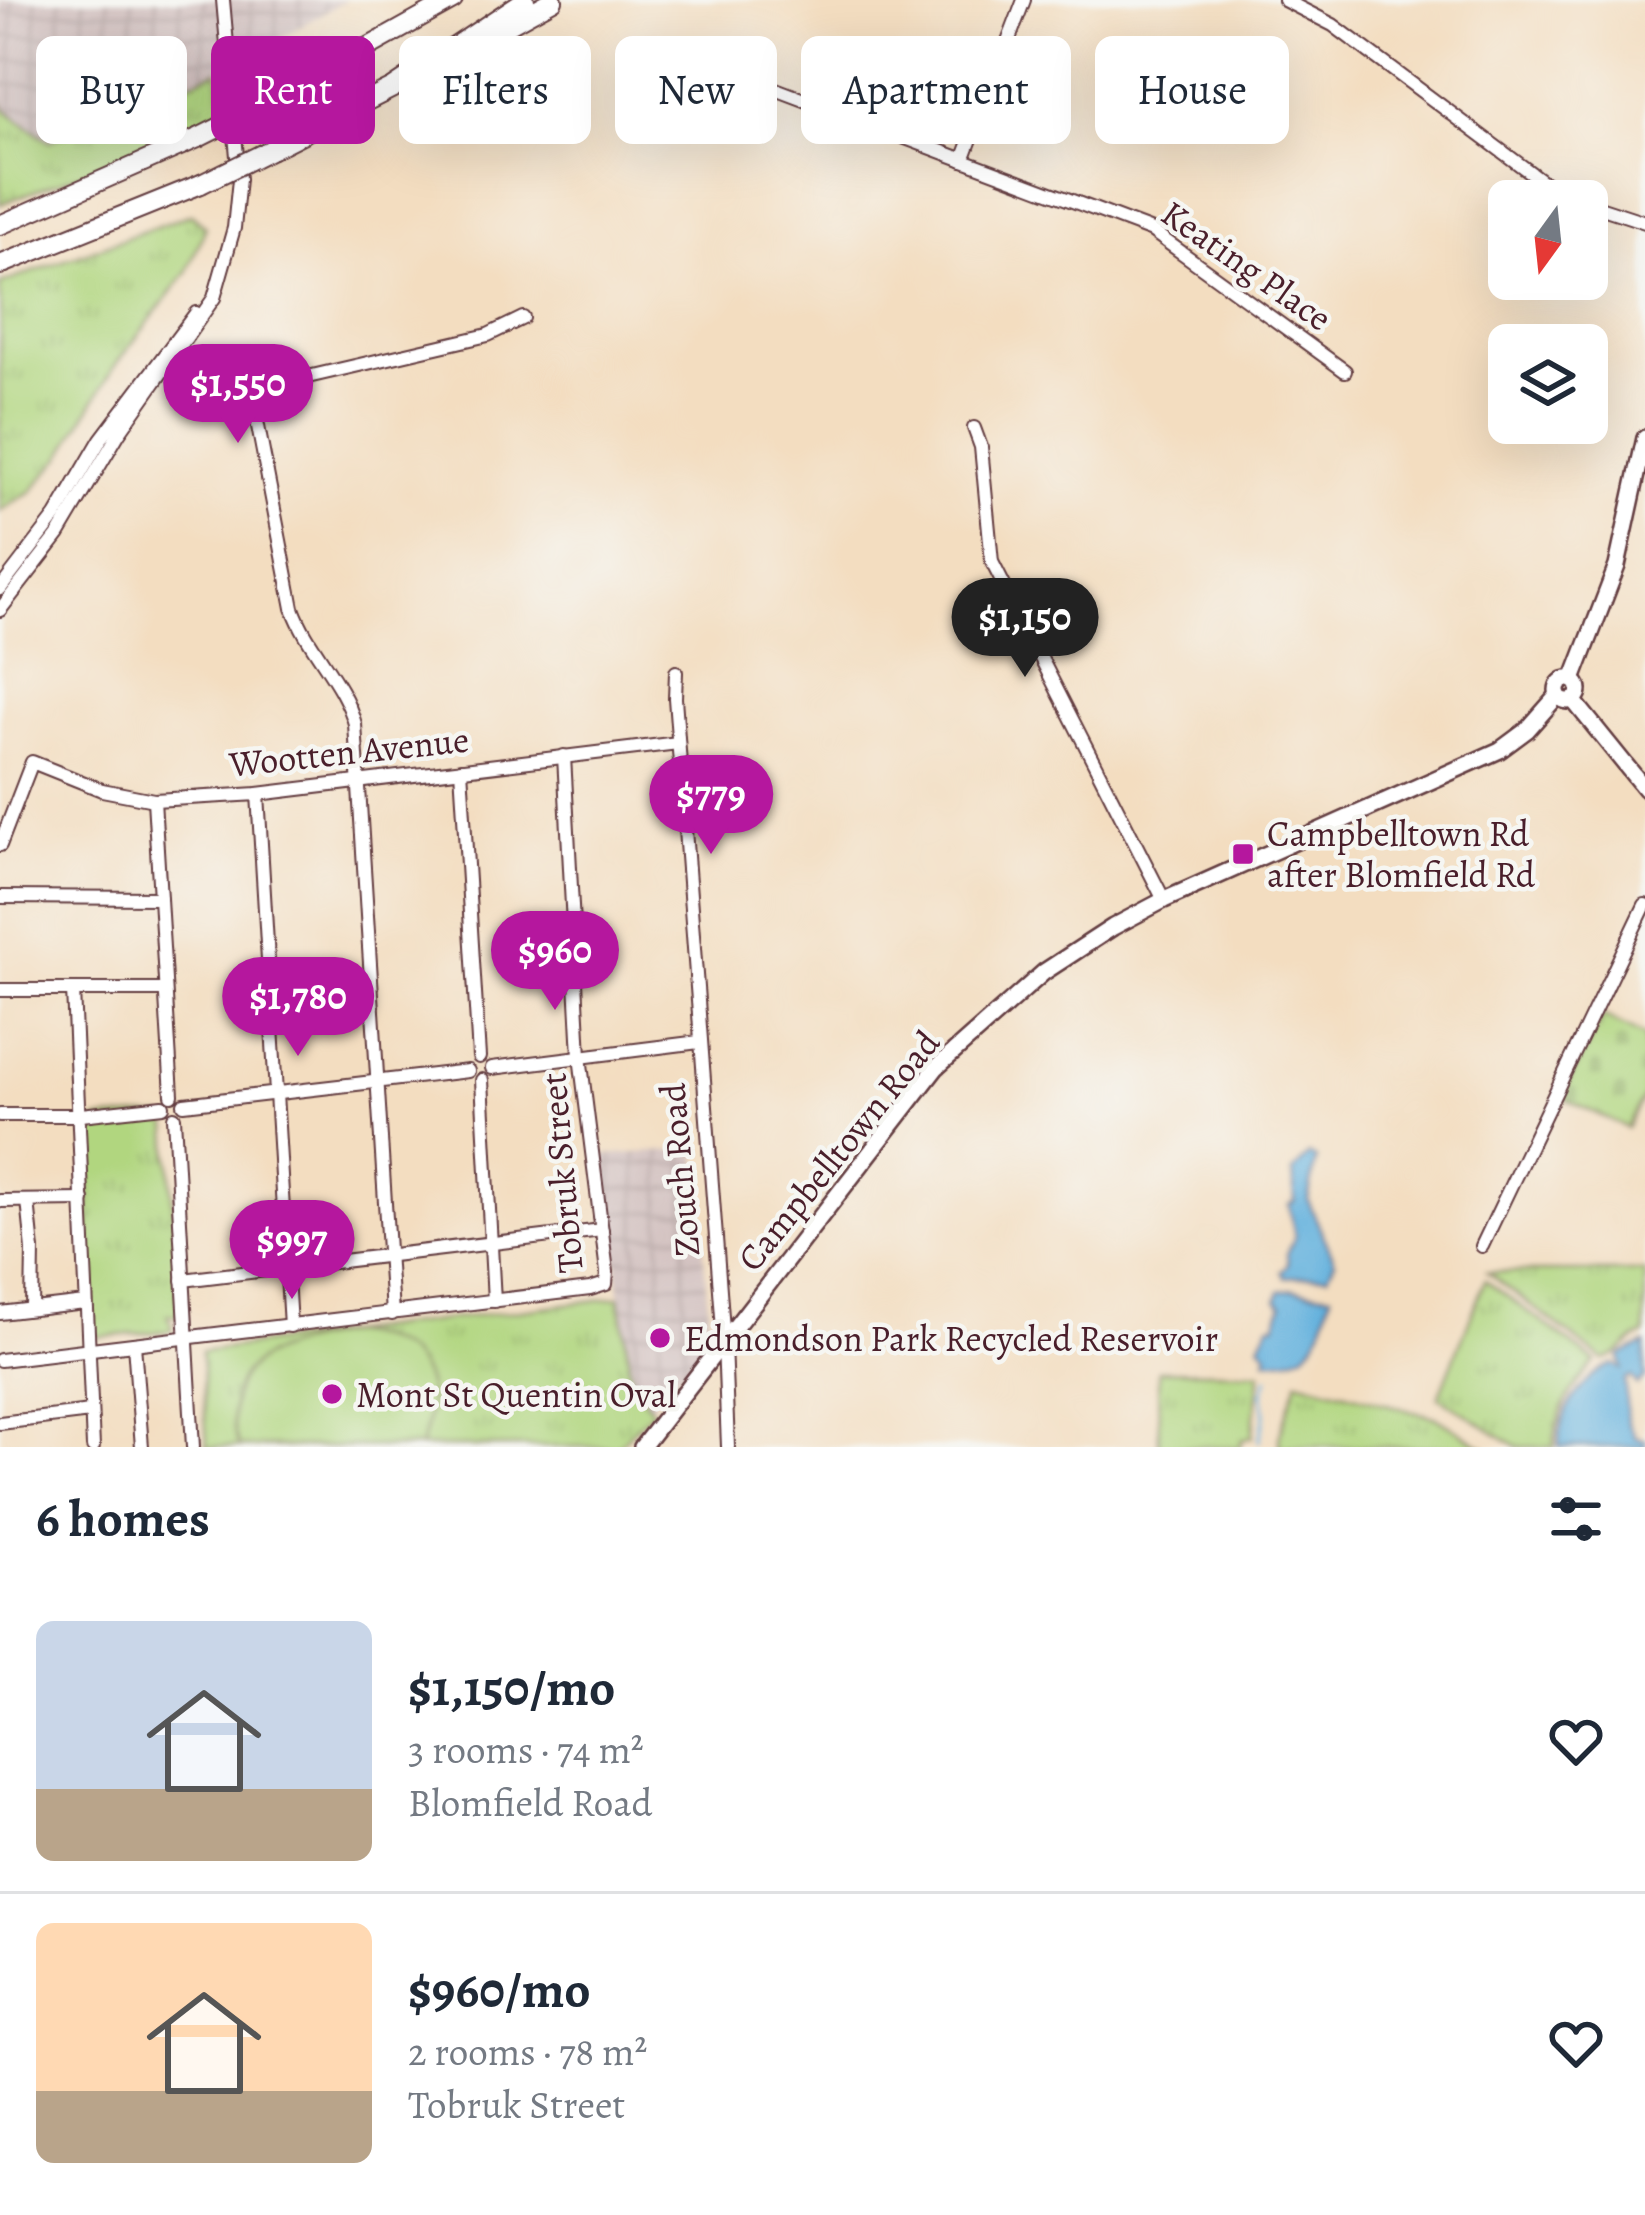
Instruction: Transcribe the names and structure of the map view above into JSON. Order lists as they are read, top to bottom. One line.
{"streets":{"main road":["Campbelltown Road"],"street":["Keating Place","Wootten Avenue","Zouch Road","Tobruk Street"]},"crossings":[["Wootten Avenue","Zouch Road"],["Wootten Avenue","Tobruk Street"],["Campbelltown Road","Zouch Road"]],"places":{"transit":["Campbelltown Rd after Blomfield Rd"],"other":["Edmondson Park Recycled Reservoir","Mont St Quentin Oval"]},"north":"bottom","page":{"chip":["Buy","Rent","Filters","New","Apartment","House"],"price":["$1,550","$1,150","$779","$960","$1,780","$997"],"heading":"6 homes","list":[{"name":"$1,150/mo","note":"3 rooms · 74 m² · Blomfield Road"},{"name":"$960/mo","note":"2 rooms · 78 m² · Tobruk Street"}]}}
